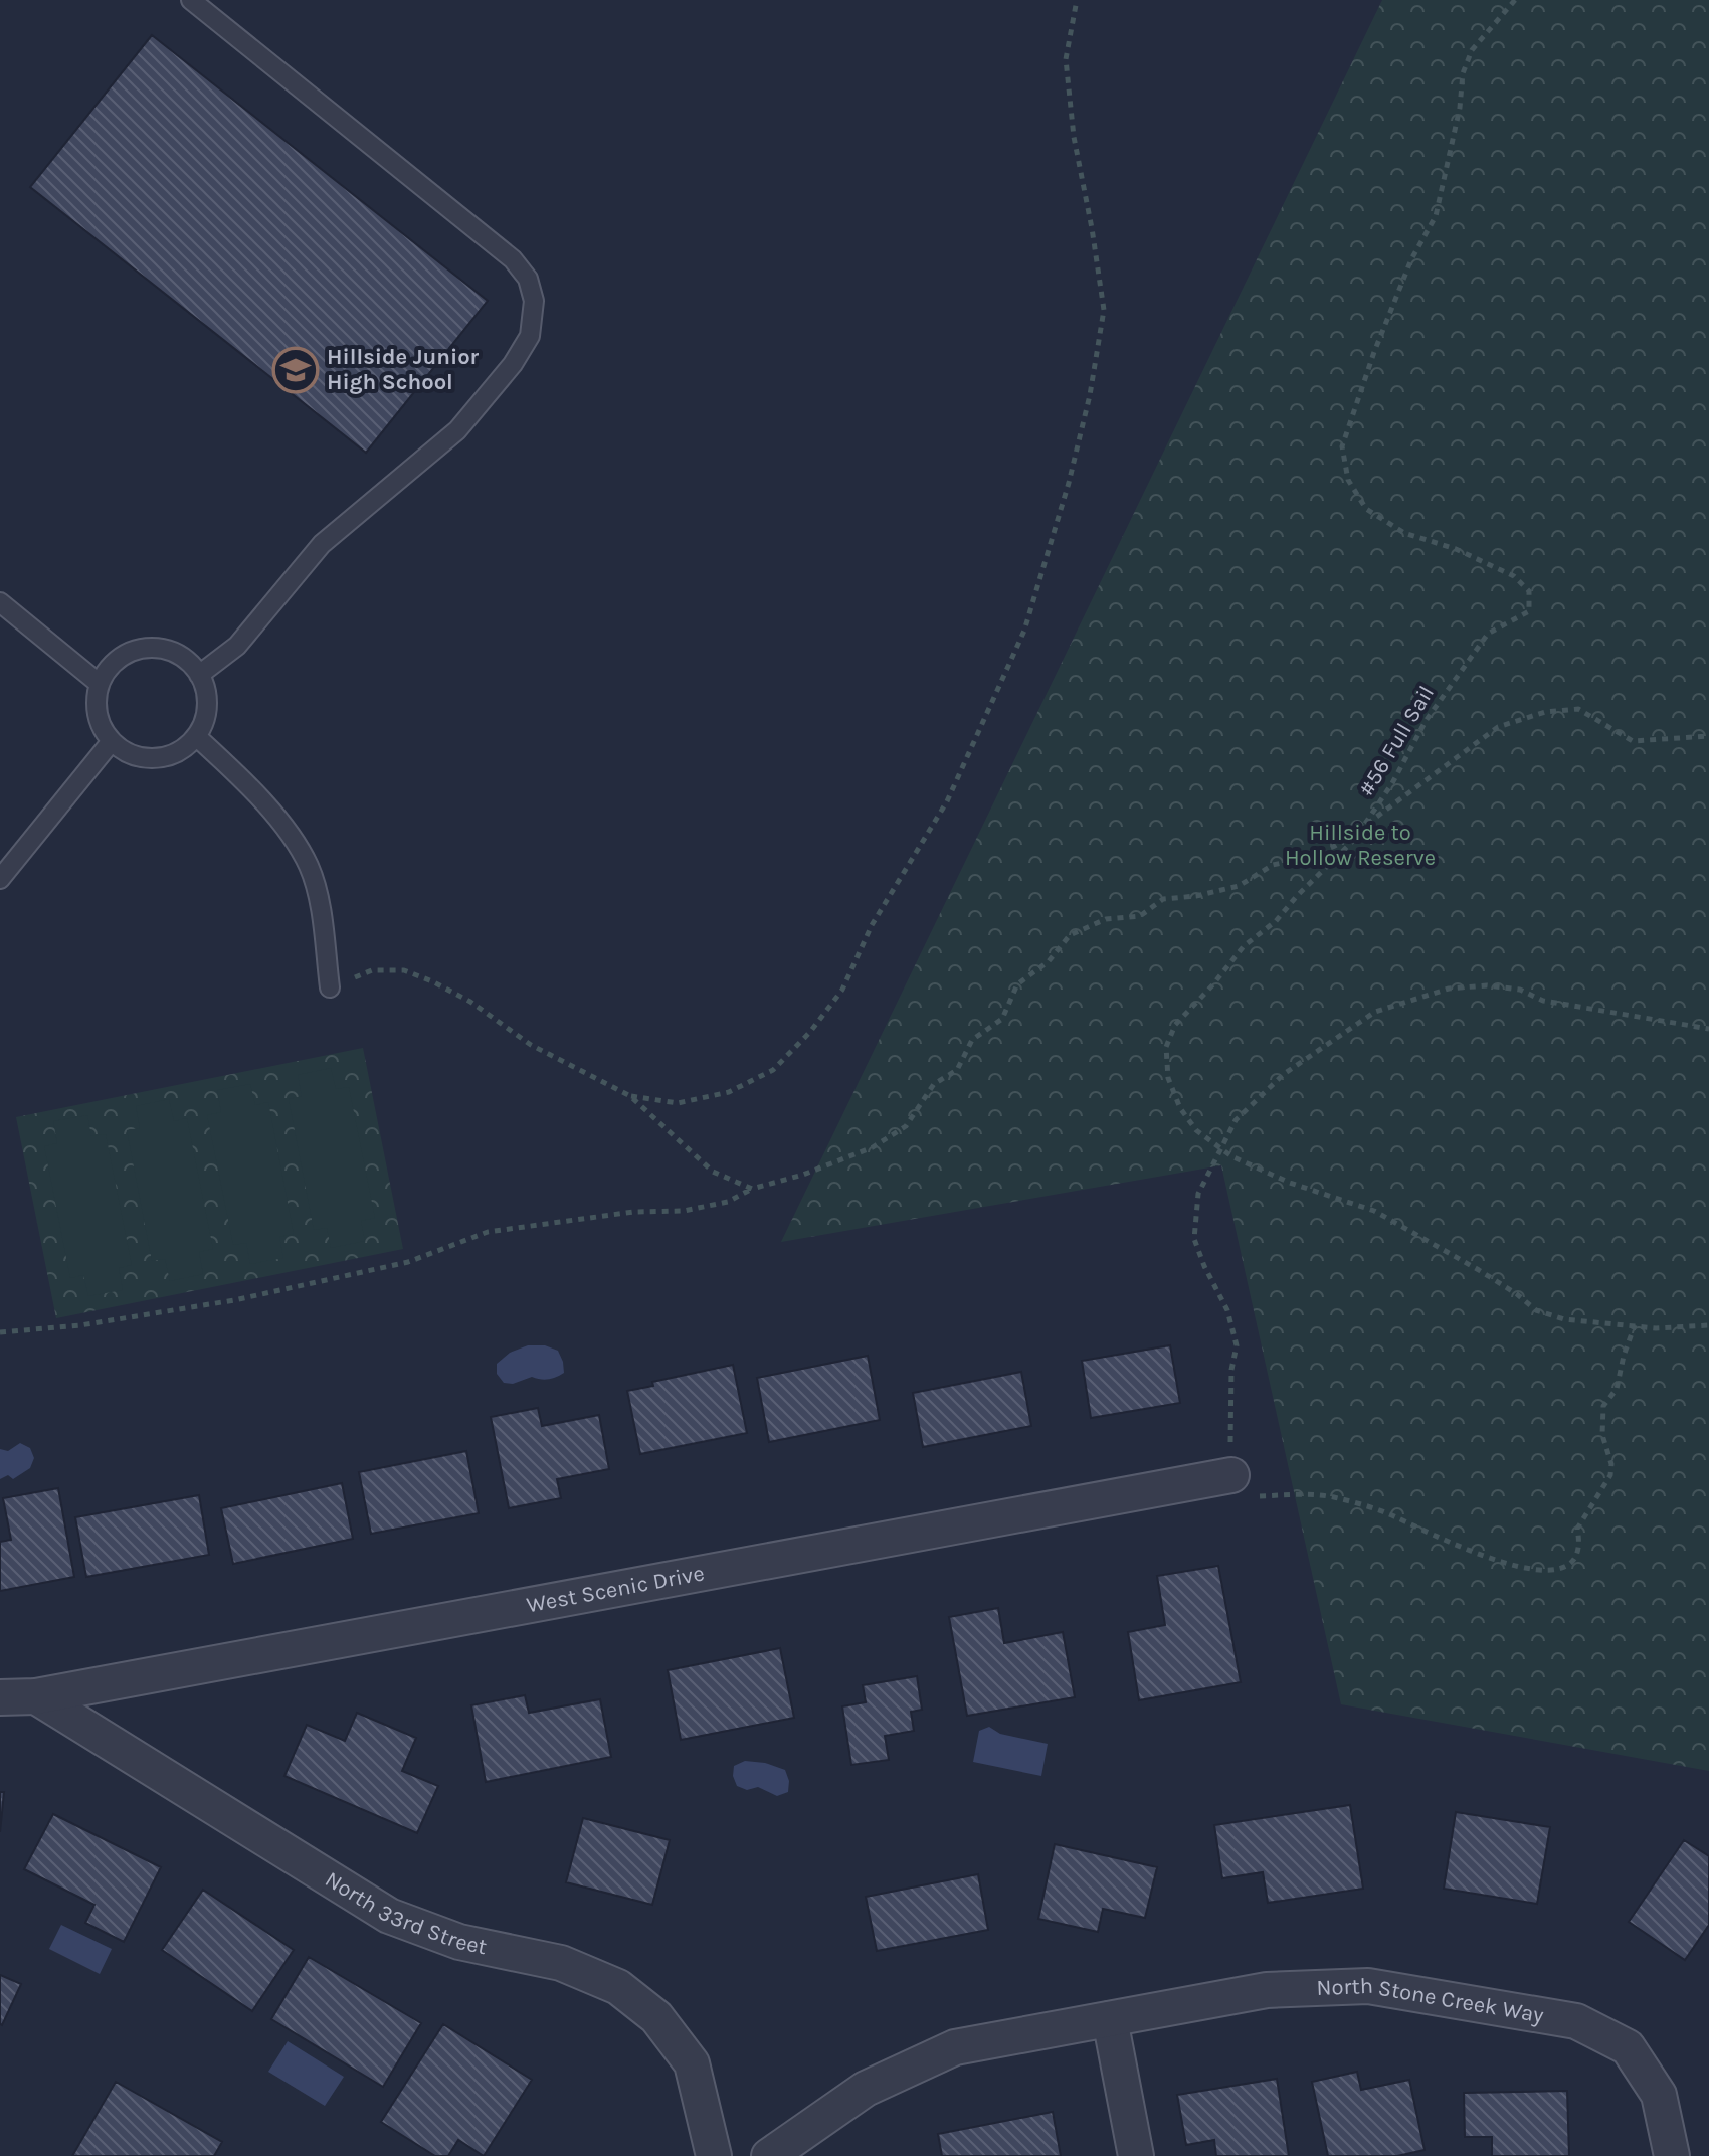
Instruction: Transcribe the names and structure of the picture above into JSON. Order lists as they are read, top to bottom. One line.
{"streets":{"street":["West Scenic Drive","North 33rd Street","North Stone Creek Way"],"path":["#56 Full Sail"]},"crossings":[["West Scenic Drive","North 33rd Street"]],"parks":["Hillside to Hollow Reserve"],"places":{"school or university":["Hillside Junior High School"]}}
